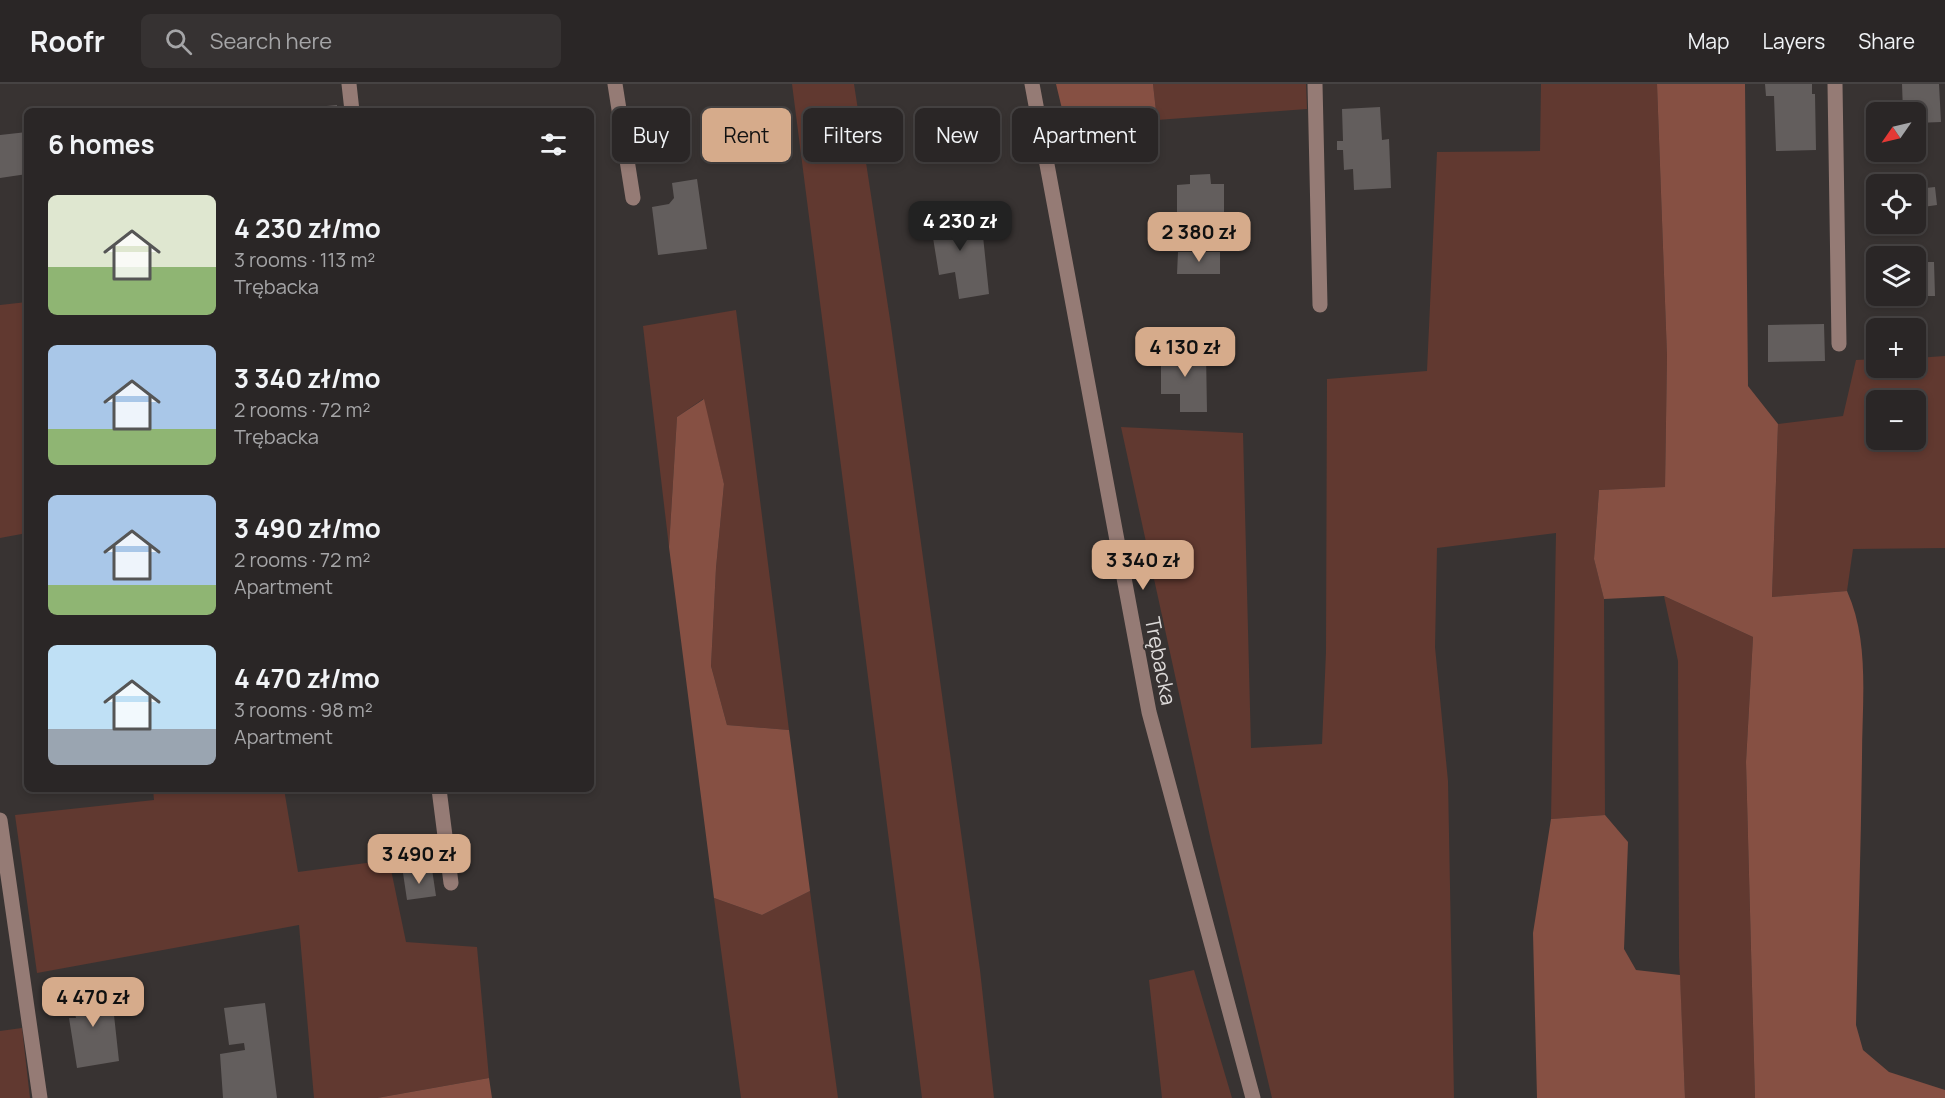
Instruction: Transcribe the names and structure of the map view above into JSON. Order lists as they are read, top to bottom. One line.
{"streets":{"street":["Trębacka"]},"north":"bottom left","page":{"header":"Roofr","search":"Search here","nav":["Map","Layers","Share"],"map_buttons":["+","−"],"chip":["Buy","Rent","Filters","New","Apartment"],"heading":"6 homes","list":[{"name":"4 230 zł/mo","note":"3 rooms · 113 m² · Trębacka"},{"name":"3 340 zł/mo","note":"2 rooms · 72 m² · Trębacka"},{"name":"3 490 zł/mo","note":"2 rooms · 72 m² · Apartment"},{"name":"4 470 zł/mo","note":"3 rooms · 98 m² · Apartment"}],"price":["4 230 zł","2 380 zł","4 130 zł","3 340 zł","3 490 zł","4 470 zł"]}}
